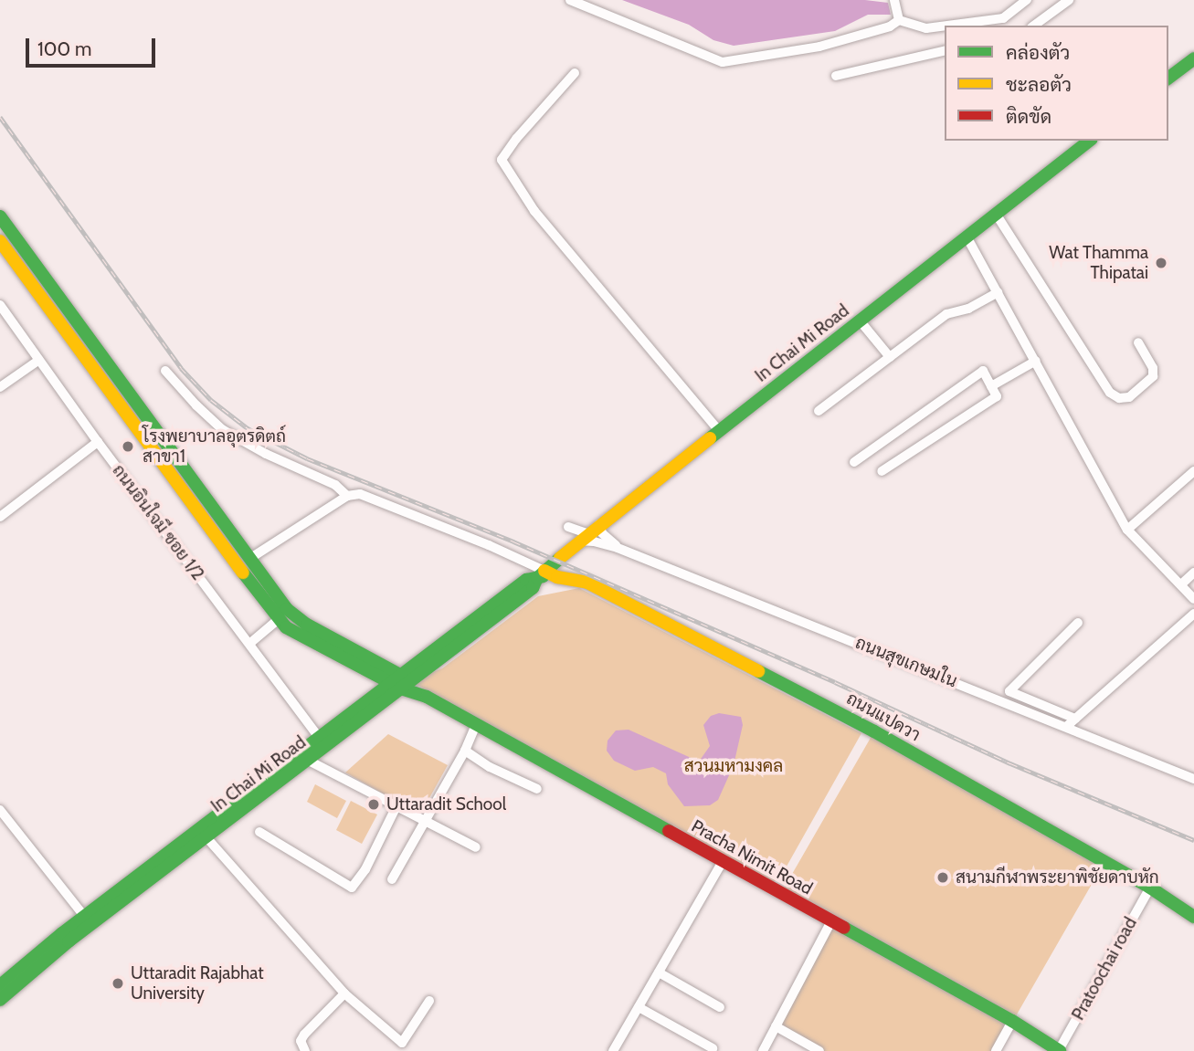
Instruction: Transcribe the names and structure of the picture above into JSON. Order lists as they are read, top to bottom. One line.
{"streets":{"main road":["In Chai Mi Road","ถนนแปดวา","Pracha Nimit Road"],"street":["ถนนอินใจมี ซอย 1/2","ถนนสุขเกษมใน","Pratoochai road"]},"crossings":[["In Chai Mi Road","ถนนอินใจมี ซอย 1/2"],["In Chai Mi Road","ถนนสุขเกษมใน"],["In Chai Mi Road","ถนนแปดวา"],["In Chai Mi Road","Pracha Nimit Road"],["ถนนแปดวา","Pratoochai road"],["Pracha Nimit Road","Pratoochai road"]],"parks":["สวนมหามงคล"],"places":["Wat Thamma Thipatai","โรงพยาบาลอุตรดิตถ์ สาขา1","Uttaradit School","สนามกีฬาพระยาพิชัยดาบหัก","Uttaradit Rajabhat University"],"legend":["คล่องตัว","ชะลอตัว","ติดขัด"],"scale_bar":"100 m"}
